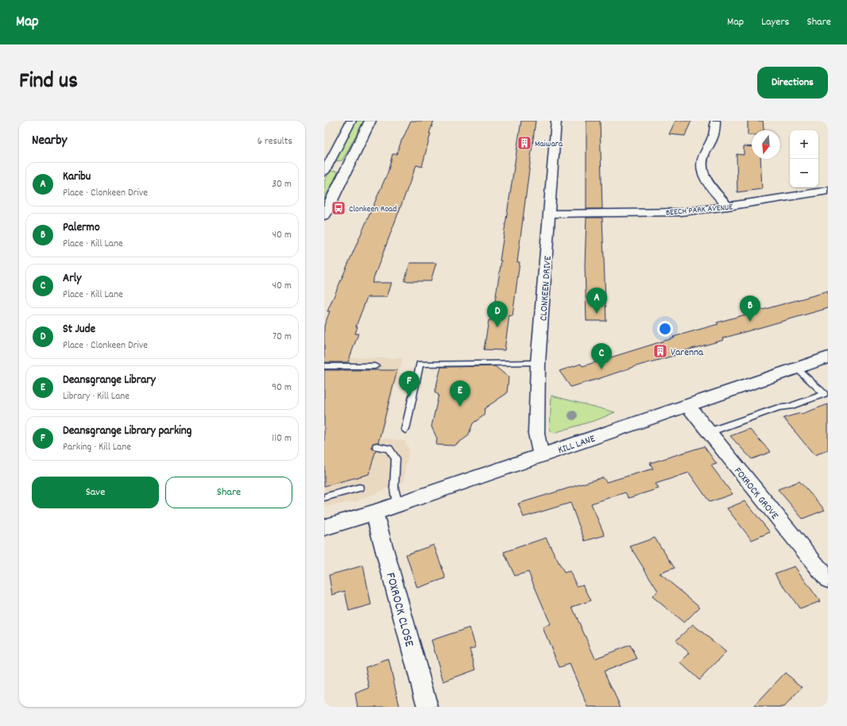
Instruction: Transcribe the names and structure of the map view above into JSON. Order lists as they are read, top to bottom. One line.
{"streets":{"main road":["KILL LANE"],"street":["BEECH PARK AVENUE","CLONKEEN DRIVE","FOXROCK GROVE","FOXROCK CLOSE"]},"crossings":[["BEECH PARK AVENUE","CLONKEEN DRIVE"],["CLONKEEN DRIVE","KILL LANE"],["KILL LANE","FOXROCK GROVE"],["KILL LANE","FOXROCK CLOSE"]],"places":{"building":["Maiwara","Varenna"],"bus stop":["Clonkeen Road"]},"north":"bottom","page":{"header":"Map","nav":["Map","Layers","Share"],"title":"Find us","buttons":["Directions",["Save","Share"]],"heading":["Nearby","6 results"],"map_buttons":["+","−"],"list":[{"mark":"A","name":"Karibu","note":"Place · Clonkeen Drive","value":"30 m"},{"mark":"B","name":"Palermo","note":"Place · Kill Lane","value":"40 m"},{"mark":"C","name":"Arly","note":"Place · Kill Lane","value":"40 m"},{"mark":"D","name":"St Jude","note":"Place · Clonkeen Drive","value":"70 m"},{"mark":"E","name":"Deansgrange Library","note":"Library · Kill Lane","value":"90 m"},{"mark":"F","name":"Deansgrange Library parking","note":"Parking · Kill Lane","value":"110 m"}],"pins":["A","B","D","C","F","E"]}}
